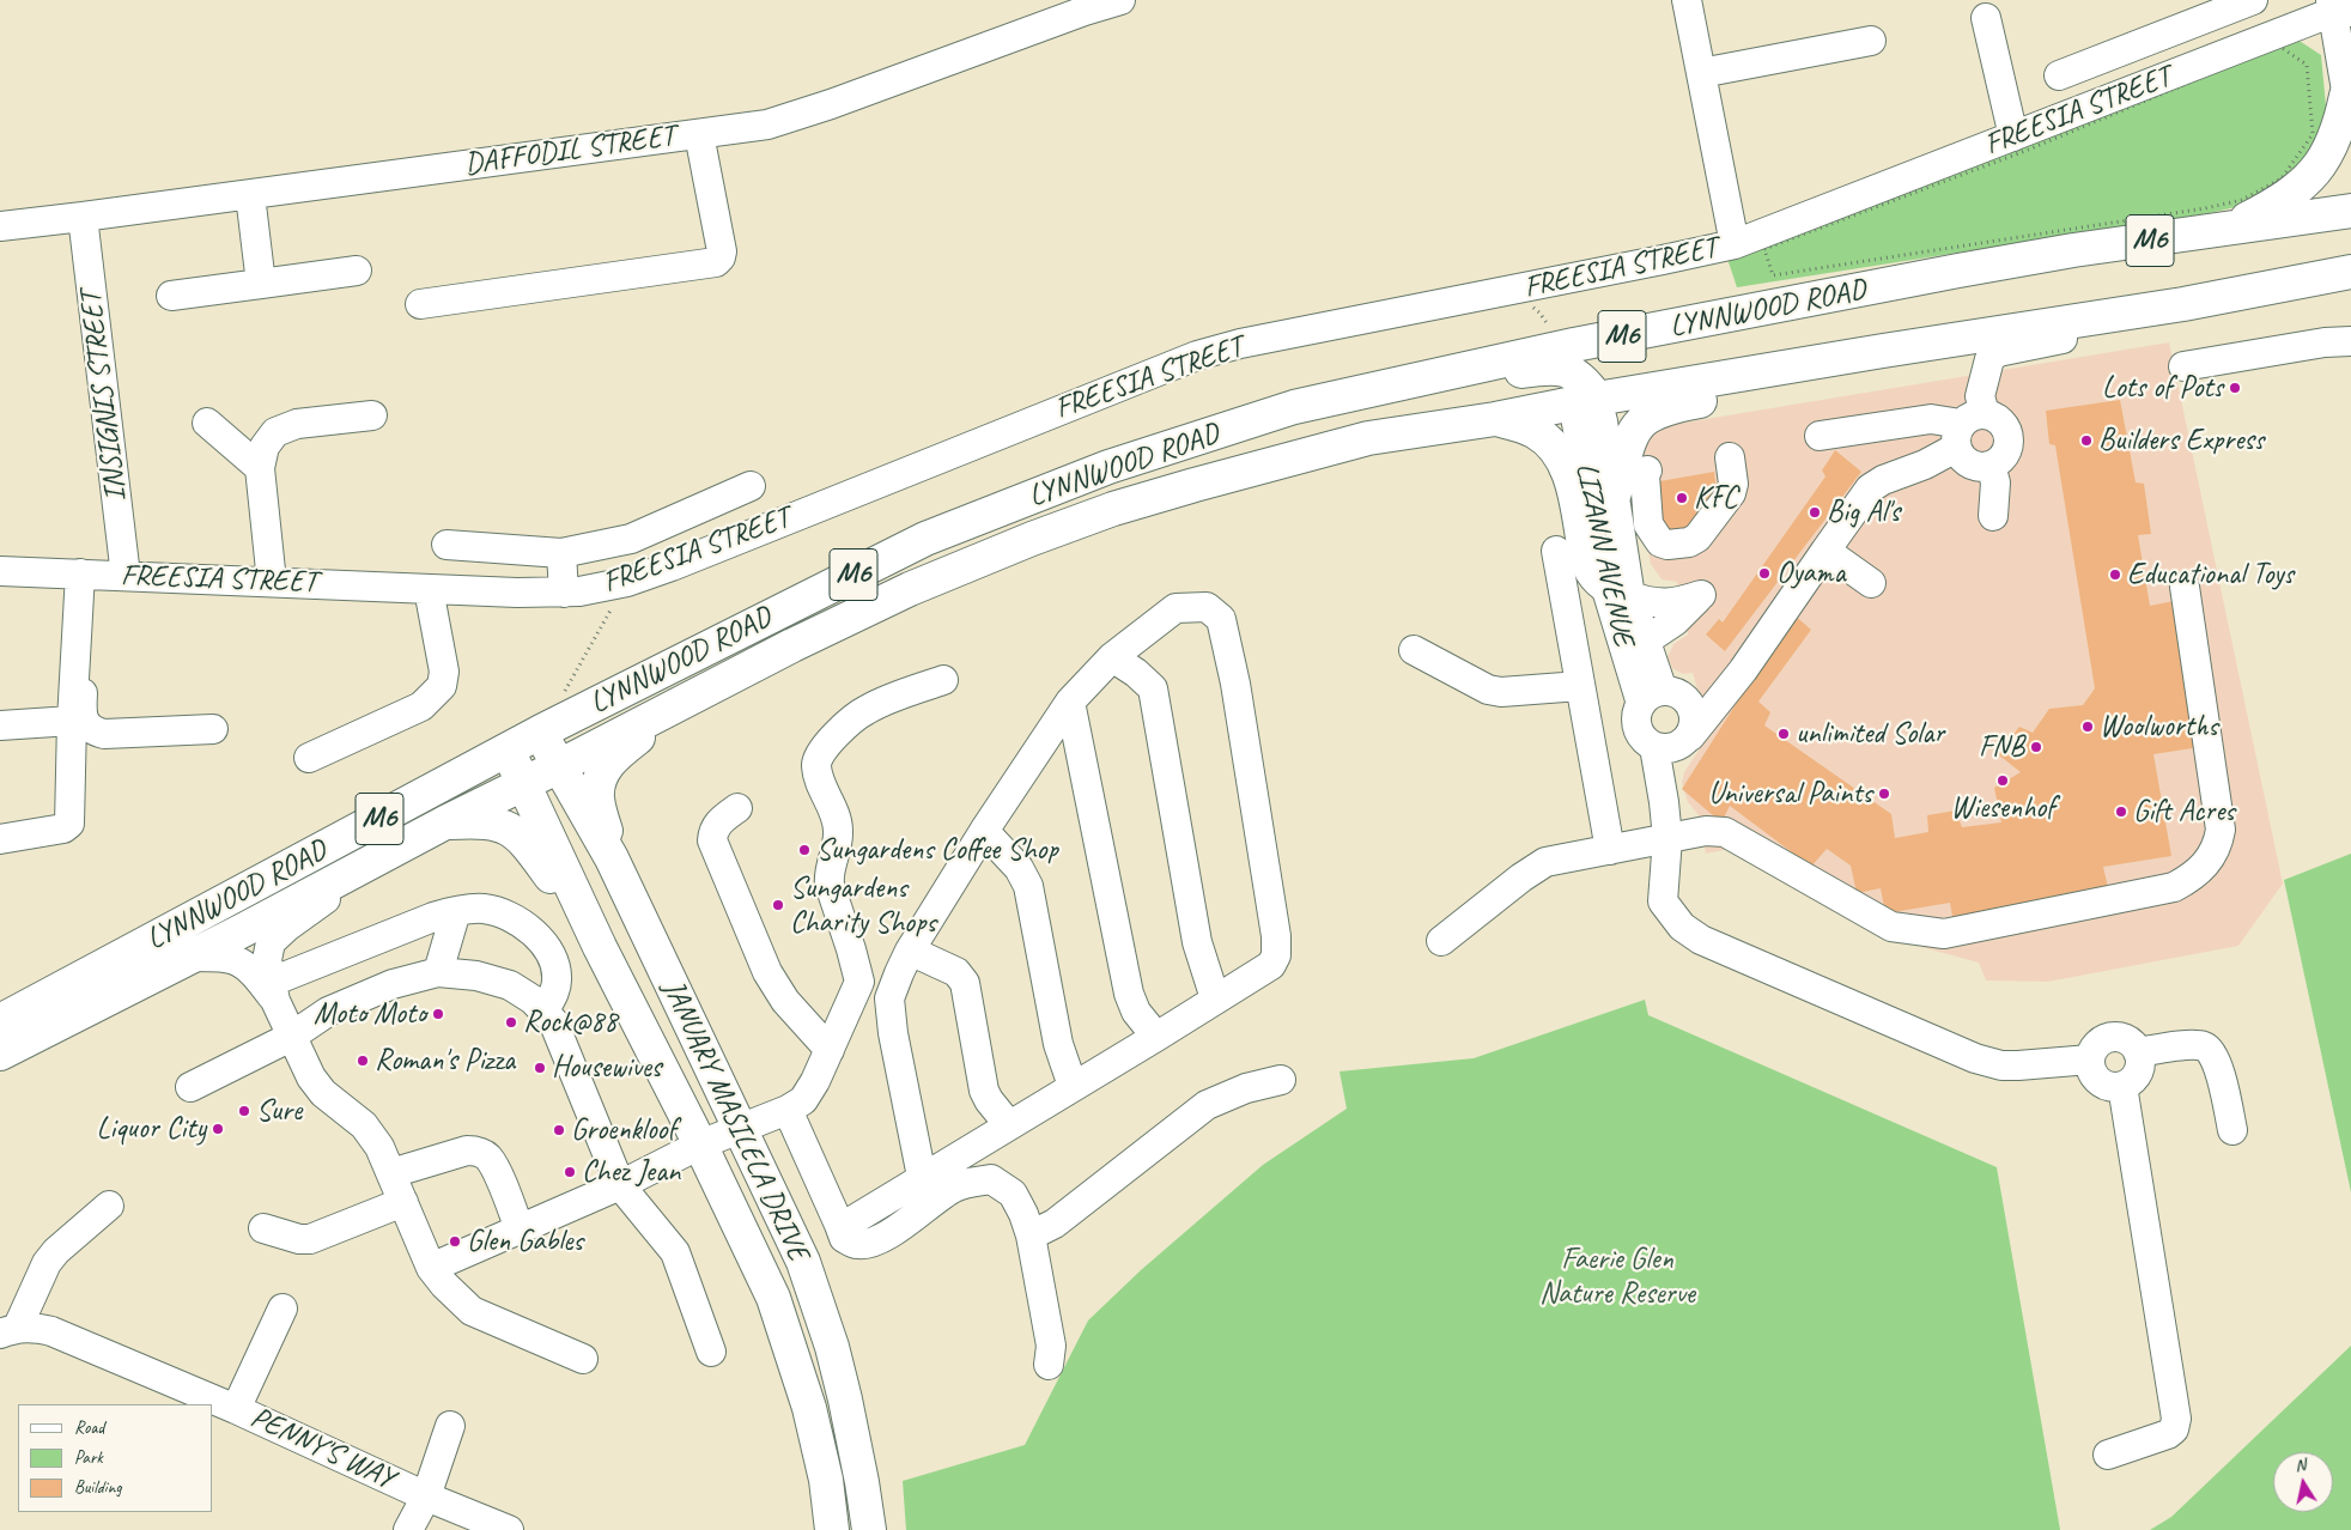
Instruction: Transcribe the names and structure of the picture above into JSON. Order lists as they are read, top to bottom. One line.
{"streets":{"main road":["M6","LYNNWOOD ROAD","JANUARY MASILELA DRIVE"],"street":["FREESIA STREET","DAFFODIL STREET","INSIGNIS STREET","LIZANN AVENUE","PENNY'S WAY"]},"crossings":[["FREESIA STREET","INSIGNIS STREET"],["DAFFODIL STREET","INSIGNIS STREET"],["LYNNWOOD ROAD","LIZANN AVENUE"],["LYNNWOOD ROAD","JANUARY MASILELA DRIVE"]],"parks":["Faerie Glen Nature Reserve"],"places":["Lots of Pots","Builders Express","KFC","Big Al's","Oyama","Educational Toys","Woolworths","unlimited Solar","FNB","Wiesenhof","Universal Paints","Gift Acres","Sungardens Coffee Shop","Sungardens Charity Shops","Moto Moto","Rock@88","Roman's Pizza","Housewives","Sure","Liquor City","Groenkloof","Chez Jean","Glen Gables"],"legend":["Road","Park","Building"],"north":"top"}
